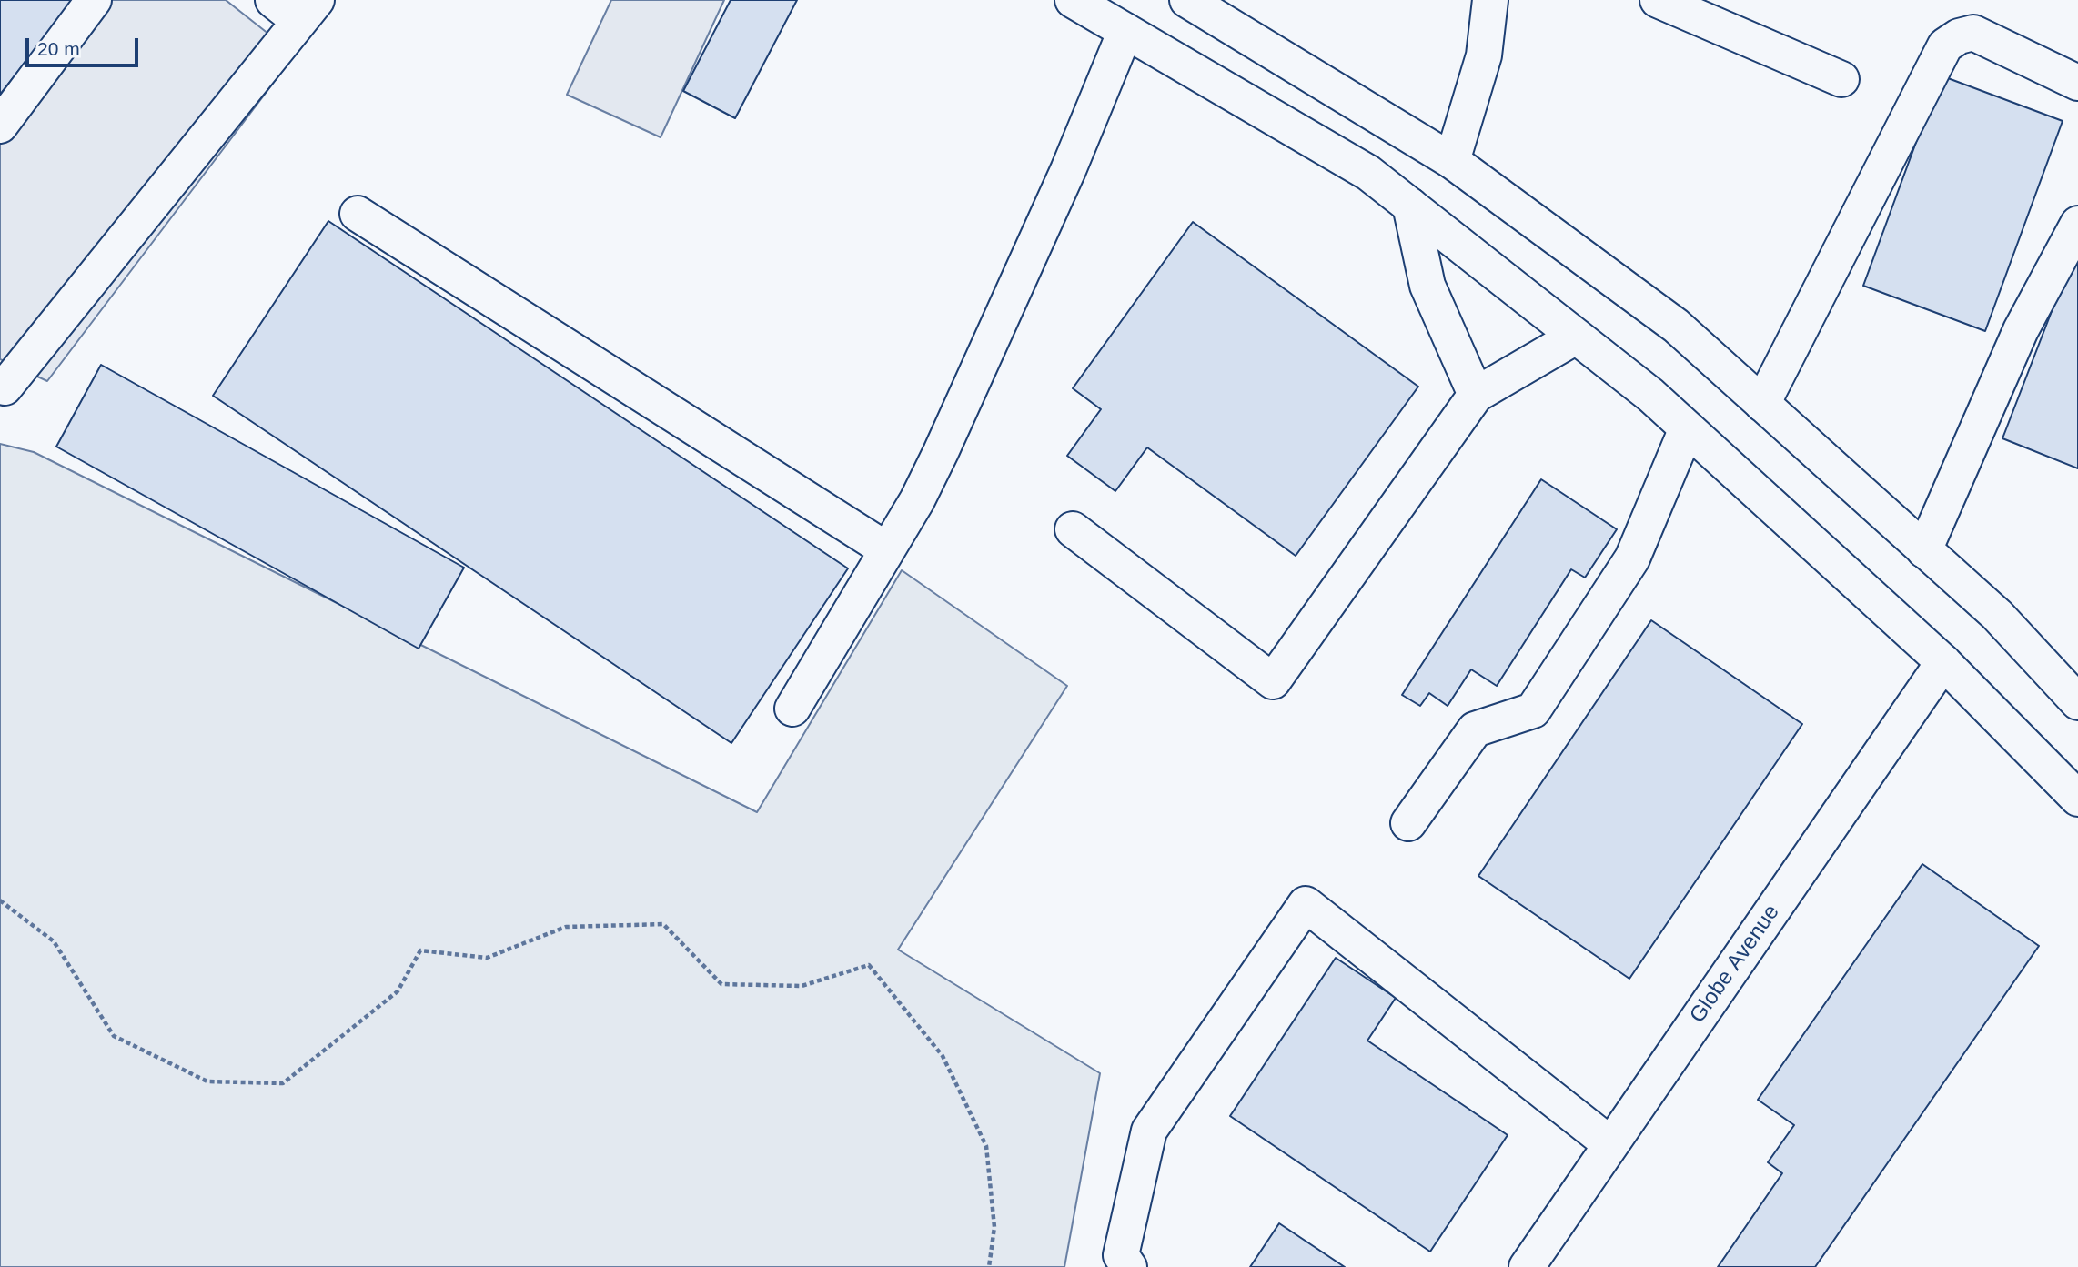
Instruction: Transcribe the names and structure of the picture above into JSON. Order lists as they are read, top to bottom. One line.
{"streets":{"main road":["Globe Avenue"]},"scale_bar":"20 m"}
